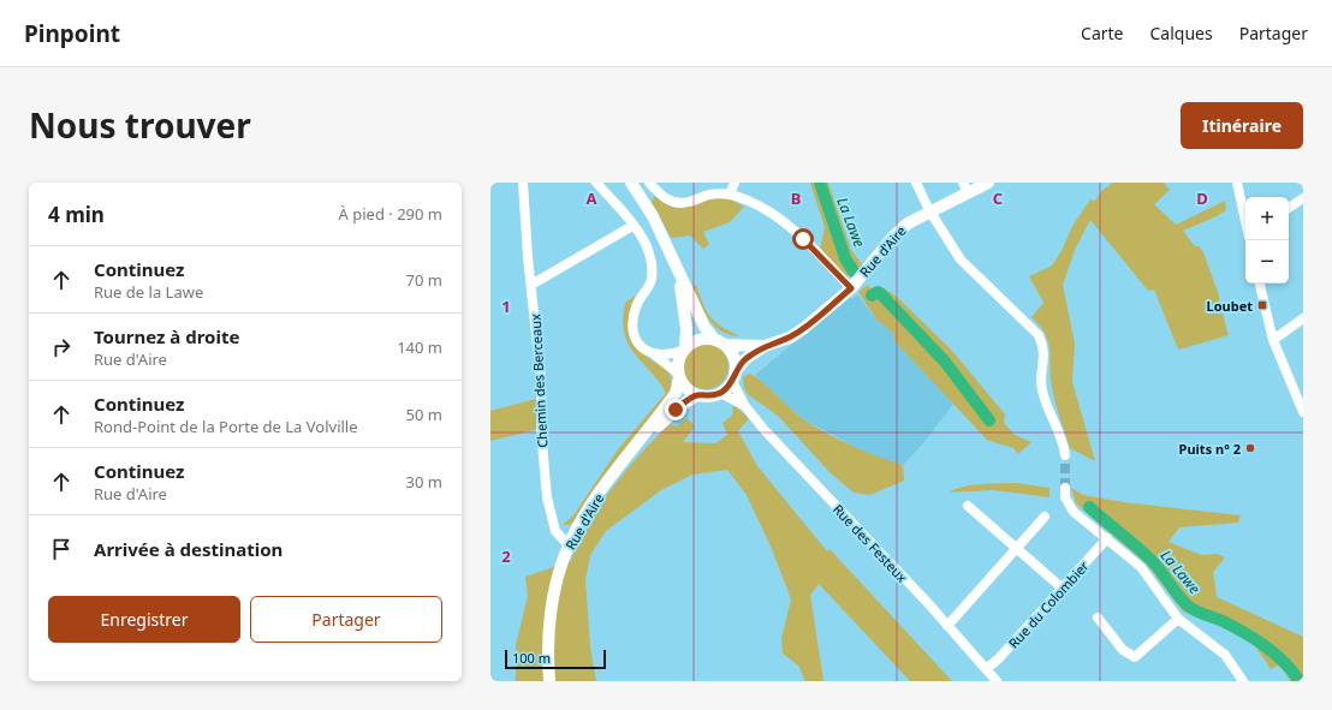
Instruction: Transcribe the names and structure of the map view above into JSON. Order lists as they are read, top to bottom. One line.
{"streets":{"main road":["Rue d'Aire"],"street":["Chemin des Berceaux","Rue des Festeux","Rue du Colombier"]},"crossings":[["Rue d'Aire","Chemin des Berceaux"],["Rue d'Aire","Rue des Festeux"],["Rue des Festeux","Rue du Colombier"]],"water":["La Lawe"],"places":{"transit":["Loubet"],"other":["Puits n° 2"]},"scale_bar":"100 m","page":{"header":"Pinpoint","nav":["Carte","Calques","Partager"],"title":"Nous trouver","buttons":["Itinéraire",["Enregistrer","Partager"]],"heading":["4 min","À pied · 290 m"],"map_buttons":["+","−"],"list":[["Continuez","Rue de la Lawe","70 m"],["Tournez à droite","Rue d'Aire","140 m"],["Continuez","Rond-Point de la Porte de La Volville","50 m"],["Continuez","Rue d'Aire","30 m"],"Arrivée à destination"],"scale":"100 m"},"grid":{"columns":["A","B","C","D"],"rows":["1","2"]}}
